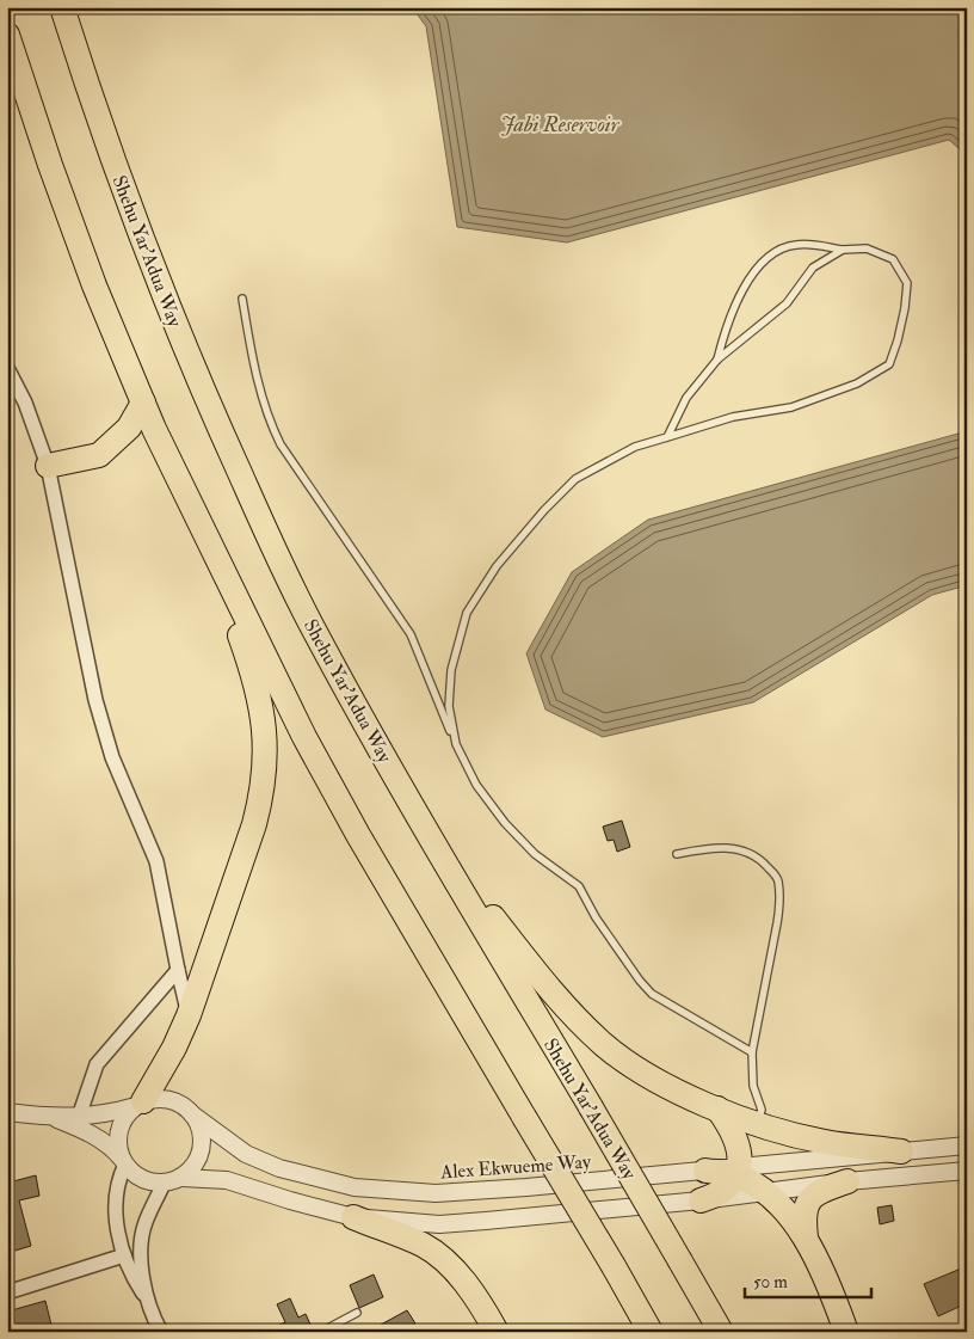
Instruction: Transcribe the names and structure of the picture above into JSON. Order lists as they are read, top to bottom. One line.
{"streets":{"highway":["Shehu Yar'Adua Way"],"street":["Alex Ekwueme Way"]},"water":["Jabi Reservoir"],"scale_bar":"50 m"}
